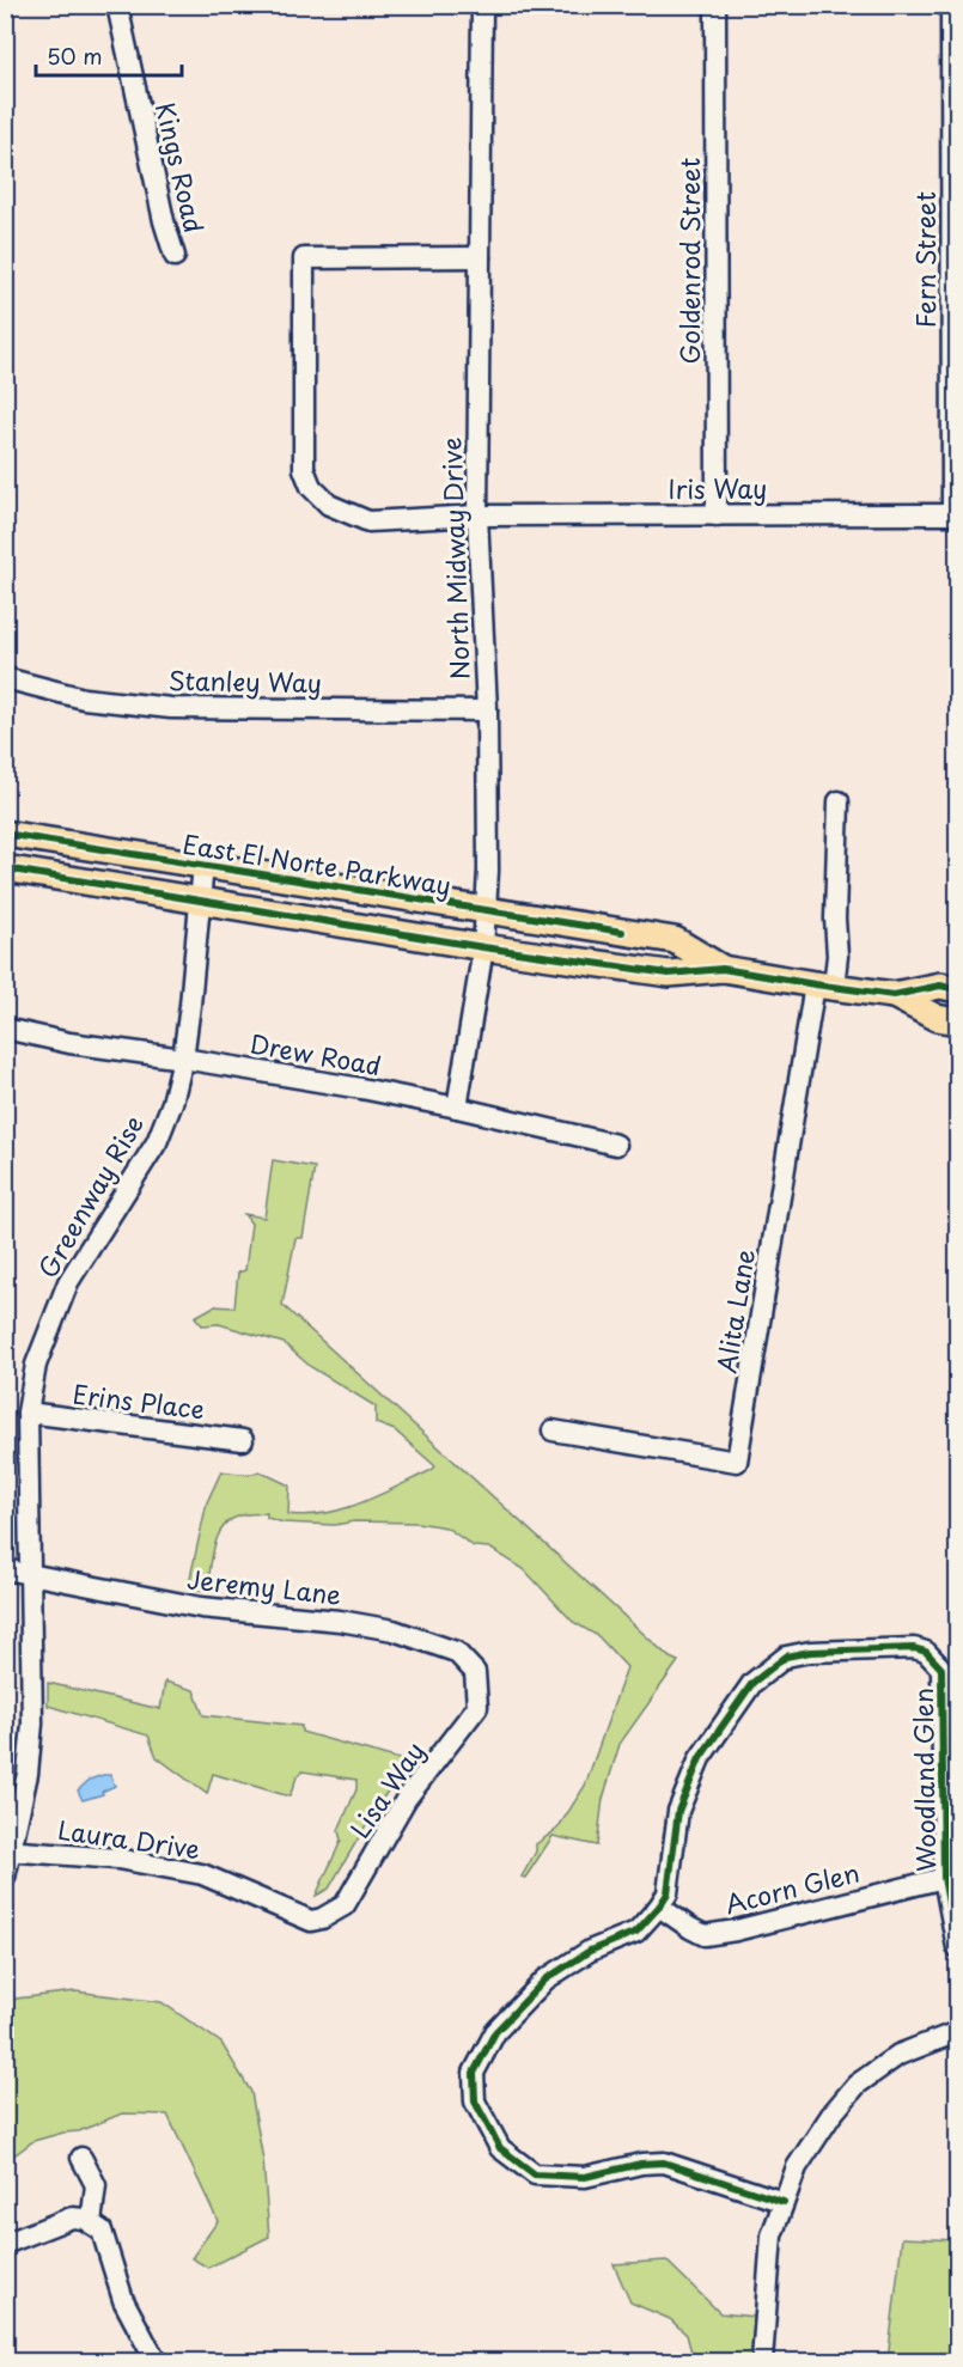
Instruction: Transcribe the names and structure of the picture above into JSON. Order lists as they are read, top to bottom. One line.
{"streets":{"main road":["East El Norte Parkway"],"street":["Kings Road","Fern Street","Goldenrod Street","Iris Way","North Midway Drive","Stanley Way","Drew Road","Greenway Rise","Alita Lane","Erins Place","Jeremy Lane","Woodland Glen","Lisa Way","Laura Drive","Acorn Glen"]},"crossings":[["Fern Street","Iris Way"],["Goldenrod Street","Iris Way"],["Iris Way","North Midway Drive"],["North Midway Drive","Stanley Way"],["North Midway Drive","East El Norte Parkway"],["North Midway Drive","Drew Road"],["East El Norte Parkway","Greenway Rise"],["East El Norte Parkway","Alita Lane"],["Drew Road","Greenway Rise"],["Greenway Rise","Erins Place"],["Greenway Rise","Jeremy Lane"],["Greenway Rise","Laura Drive"],["Jeremy Lane","Lisa Way"],["Woodland Glen","Acorn Glen"],["Lisa Way","Laura Drive"]],"scale_bar":"50 m"}
